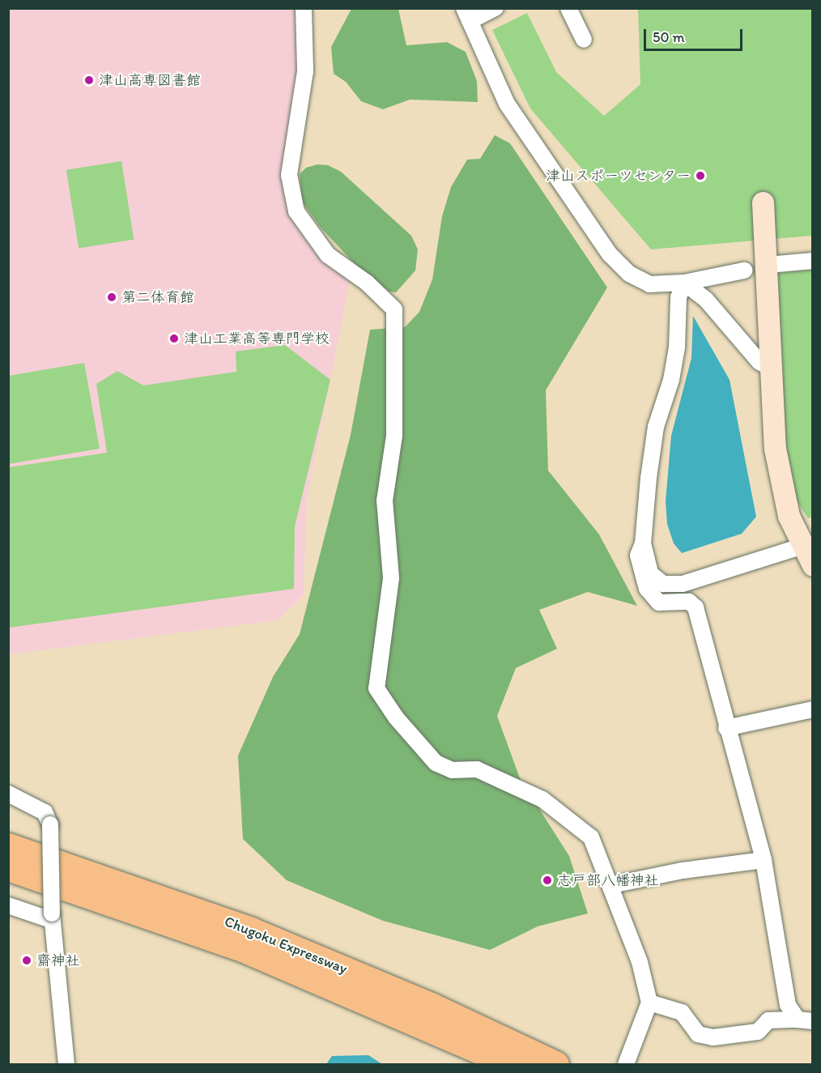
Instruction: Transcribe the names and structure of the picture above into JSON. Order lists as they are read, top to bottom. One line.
{"streets":{"highway":["Chugoku Expressway"]},"places":["津山高専図書館","津山スポーツセンター","第二体育館","津山工業高等専門学校","志戸部八幡神社","齋神社"],"scale_bar":"50 m"}
